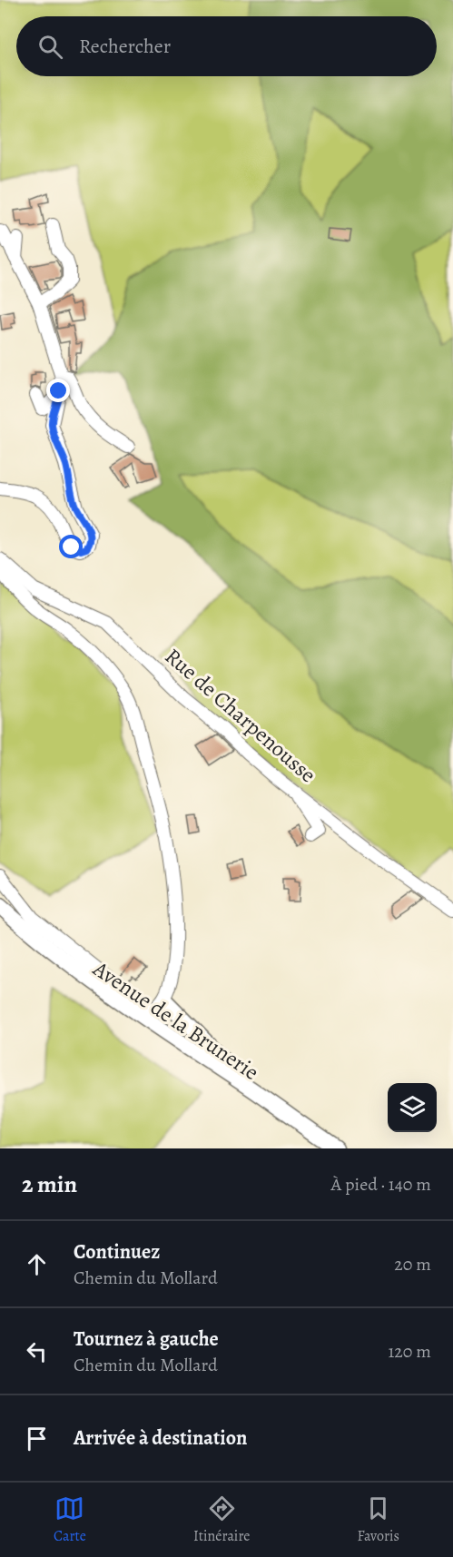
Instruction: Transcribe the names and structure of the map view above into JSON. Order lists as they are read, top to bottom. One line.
{"streets":{"main road":["Avenue de la Brunerie"],"street":["Rue de Charpenousse"]},"page":{"search":"Rechercher","heading":["2 min","À pied · 140 m"],"list":[["Continuez","Chemin du Mollard","20 m"],["Tournez à gauche","Chemin du Mollard","120 m"],"Arrivée à destination"],"nav":["Carte","Itinéraire","Favoris"]}}
